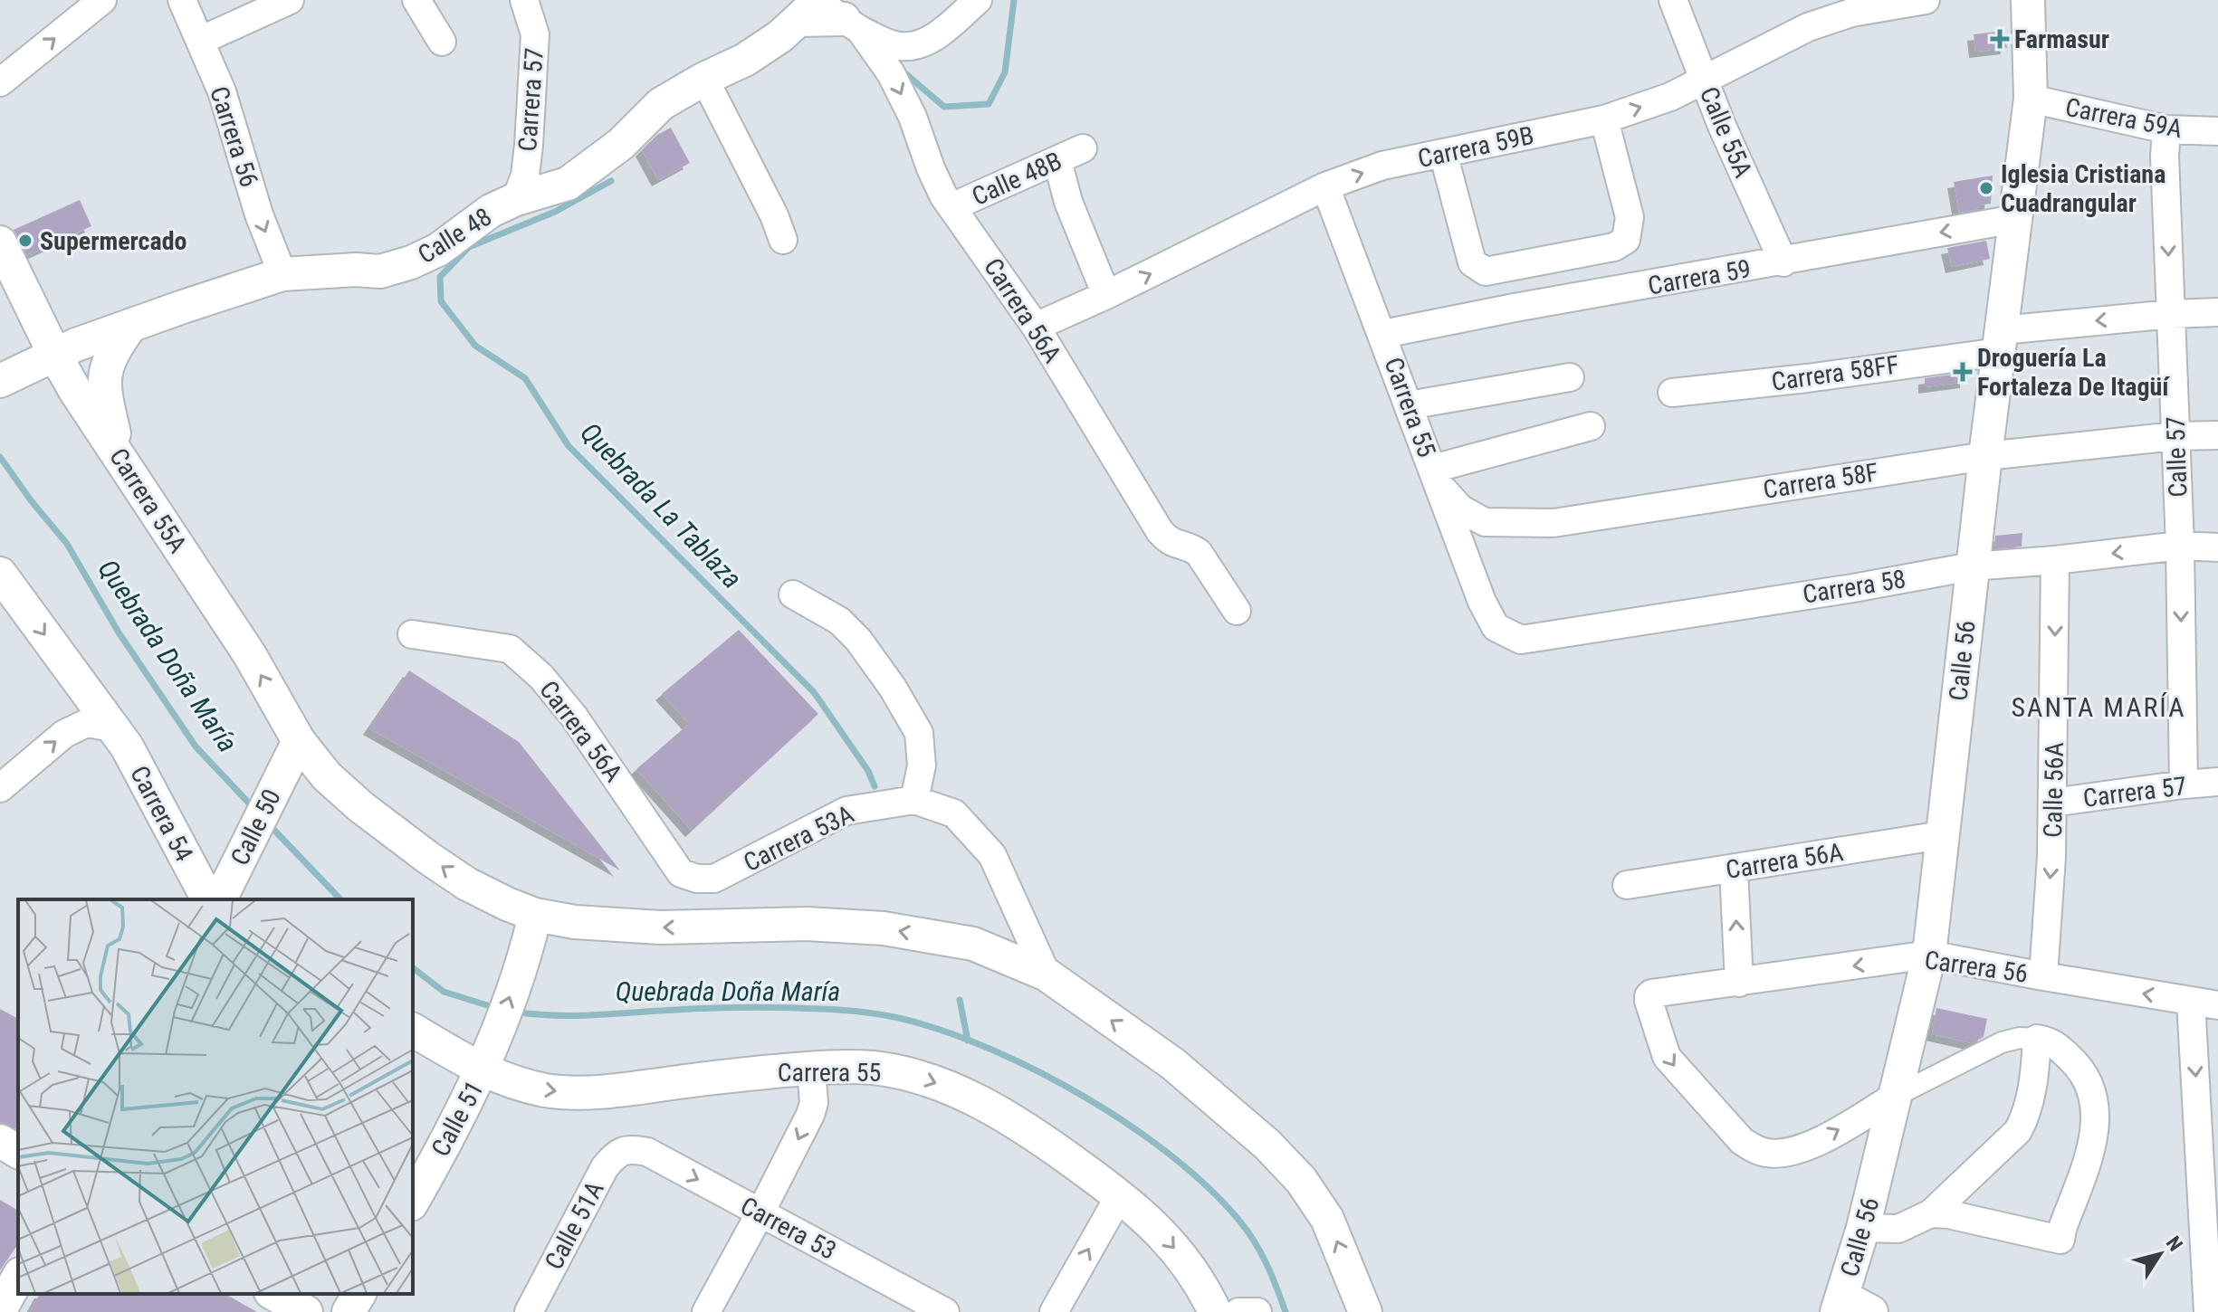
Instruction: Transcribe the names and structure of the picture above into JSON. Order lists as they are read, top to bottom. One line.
{"streets":{"street":["Carrera 57","Carrera 59A","Calle 55A","Carrera 56","Carrera 59B","Calle 48B","Calle 48","Carrera 59","Carrera 56A","Carrera 58FF","Carrera 55","Calle 57","Carrera 58F","Carrera 55A","Carrera 58","Calle 56","Calle 56A","Carrera 54","Calle 50","Carrera 53A","Calle 51","Calle 51A","Carrera 53"]},"crossings":[["Carrera 57","Calle 48"],["Carrera 57","Calle 57"],["Carrera 57","Calle 56A"],["Carrera 59A","Calle 57"],["Carrera 59A","Calle 56"],["Calle 55A","Carrera 59B"],["Calle 55A","Carrera 59"],["Carrera 56","Calle 48"],["Carrera 56","Calle 56"],["Carrera 56","Calle 56A"],["Carrera 59B","Carrera 56A"],["Carrera 59B","Carrera 55"],["Calle 48B","Carrera 56A"],["Calle 48","Carrera 56A"],["Calle 48","Carrera 55A"],["Carrera 59","Carrera 55"],["Carrera 59","Calle 56"],["Carrera 56A","Calle 56"],["Carrera 56A","Carrera 53A"],["Carrera 58FF","Calle 57"],["Carrera 58FF","Calle 56"],["Carrera 55","Carrera 58F"],["Carrera 55","Carrera 58"],["Carrera 55","Calle 51"],["Calle 57","Carrera 58F"],["Calle 57","Carrera 58"],["Carrera 58F","Calle 56"],["Carrera 55A","Calle 50"],["Carrera 55A","Carrera 53A"],["Carrera 55A","Calle 51"],["Carrera 58","Calle 56"],["Carrera 58","Calle 56A"],["Carrera 54","Calle 50"],["Calle 51A","Carrera 53"]],"one_way":["Carrera 59B","Carrera 59","Carrera 55","Calle 57","Carrera 55A","Calle 56A","Carrera 54","Calle 51","Carrera 53"],"districts":["SANTA MARÍA"],"water":["Quebrada La Tablaza","Quebrada Doña María"],"places":{"health":["Farmasur","Droguería La Fortaleza De Itagüí"],"other":["Iglesia Cristiana Cuadrangular","Supermercado"]},"north":"top right"}
